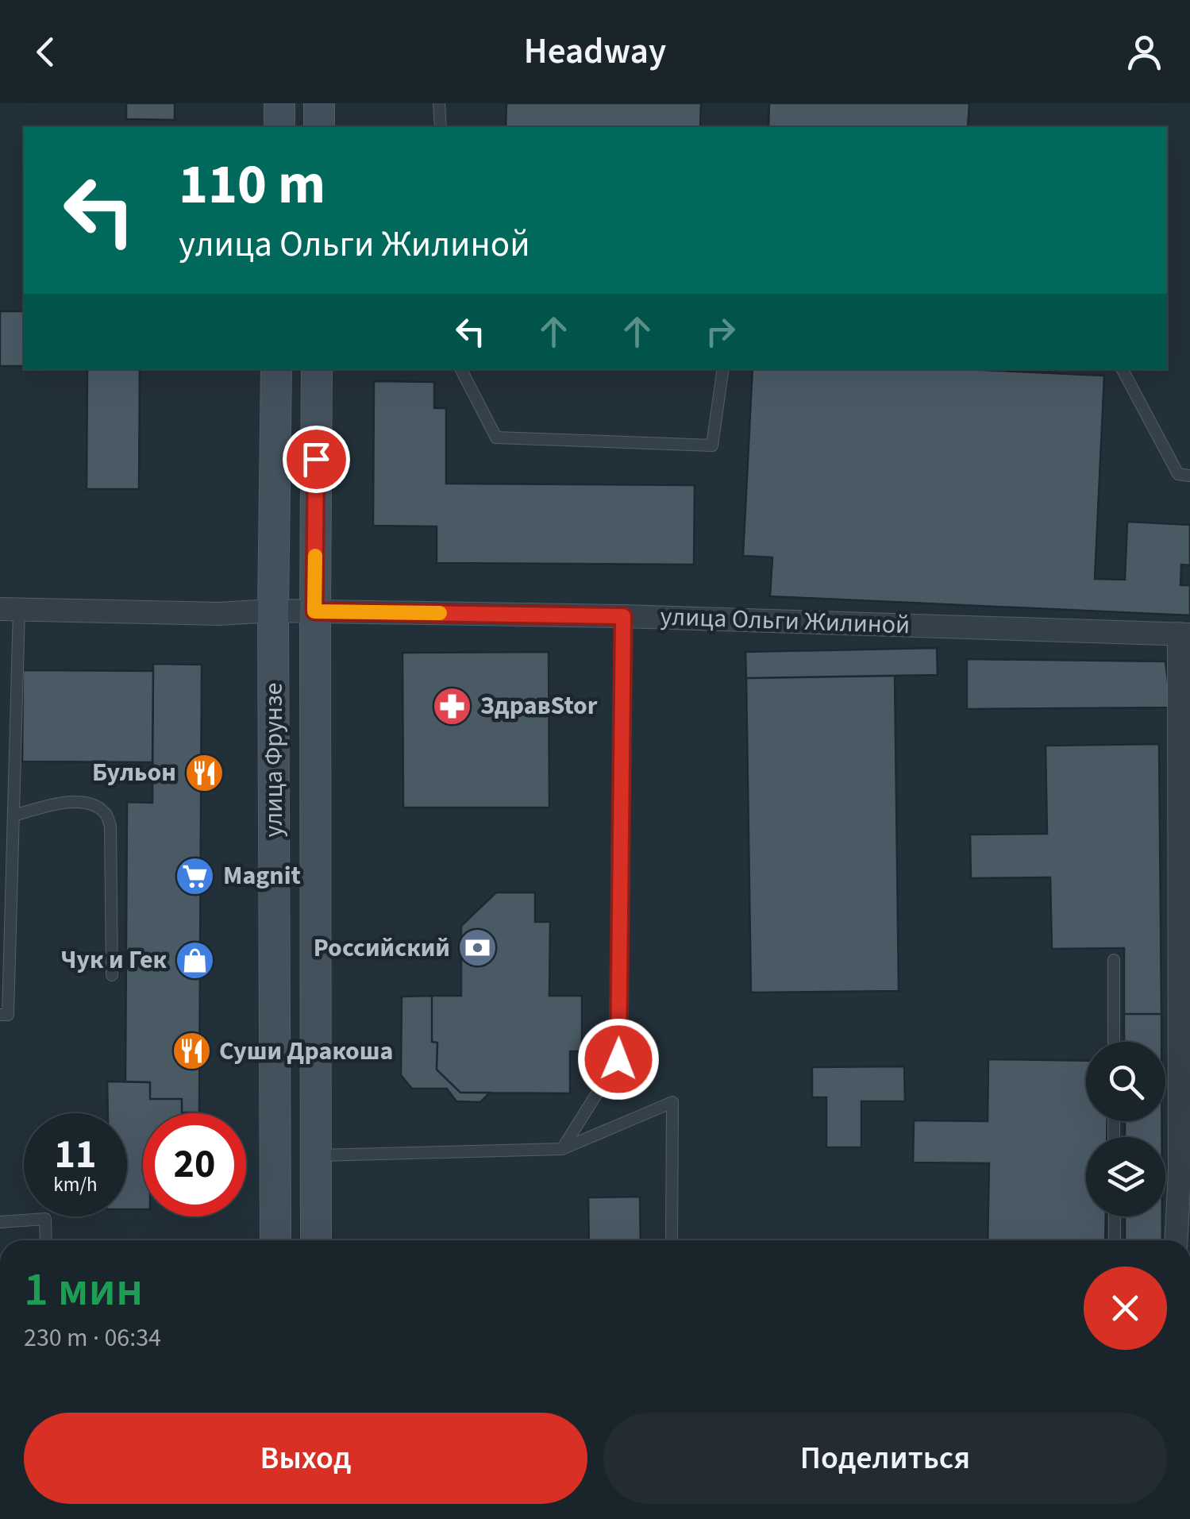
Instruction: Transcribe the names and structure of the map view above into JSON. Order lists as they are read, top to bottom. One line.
{"streets":{"main road":["улица Фрунзе"],"street":["улица Ольги Жилиной"]},"crossings":[["улица Ольги Жилиной","улица Фрунзе"]],"places":{"pharmacy":["ЗдравStor"],"restaurant":["Бульон","Суши Дракоша"],"supermarket":["Magnit"],"bank":["Российский"],"shop":["Чук и Гек"]},"page":{"header":"Headway","turn":["110 m","улица Ольги Жилиной"],"speed":"11 km/h","limit":"20","heading":["1 мин","230 m · 06:34"],"buttons":["Выход","Поделиться"]}}
